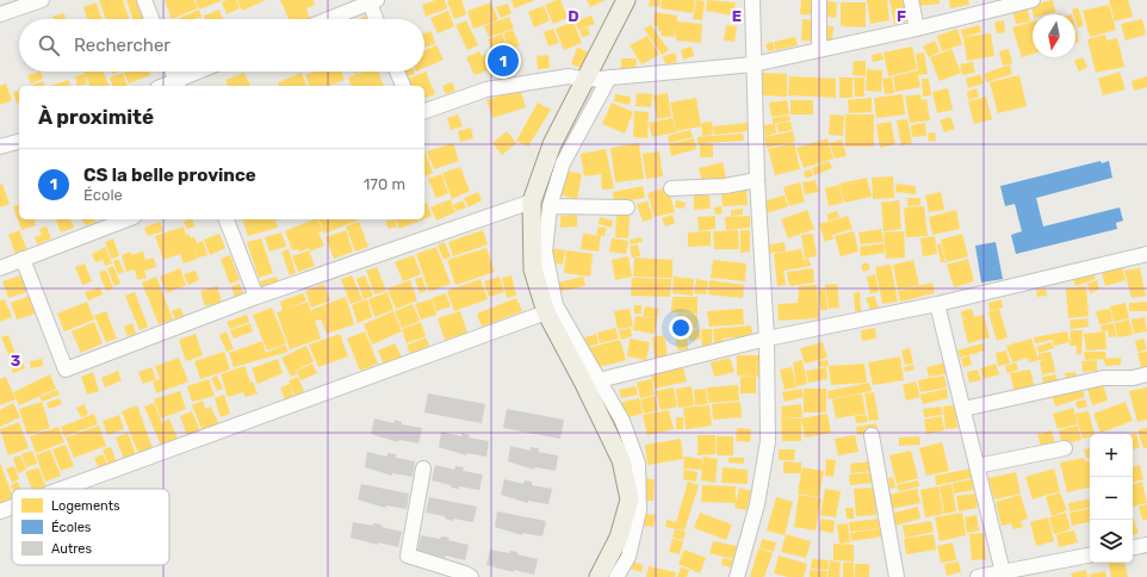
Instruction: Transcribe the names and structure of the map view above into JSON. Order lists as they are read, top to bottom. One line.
{"legend":["Logements","Écoles","Autres"],"north":"bottom","page":{"search":"Rechercher","pins":"1","heading":"À proximité","list":[{"mark":"1","name":"CS la belle province","note":"École","value":"170 m"}],"map_buttons":["+","−"]},"grid":{"columns":["D","E","F"],"rows":["3"]}}
